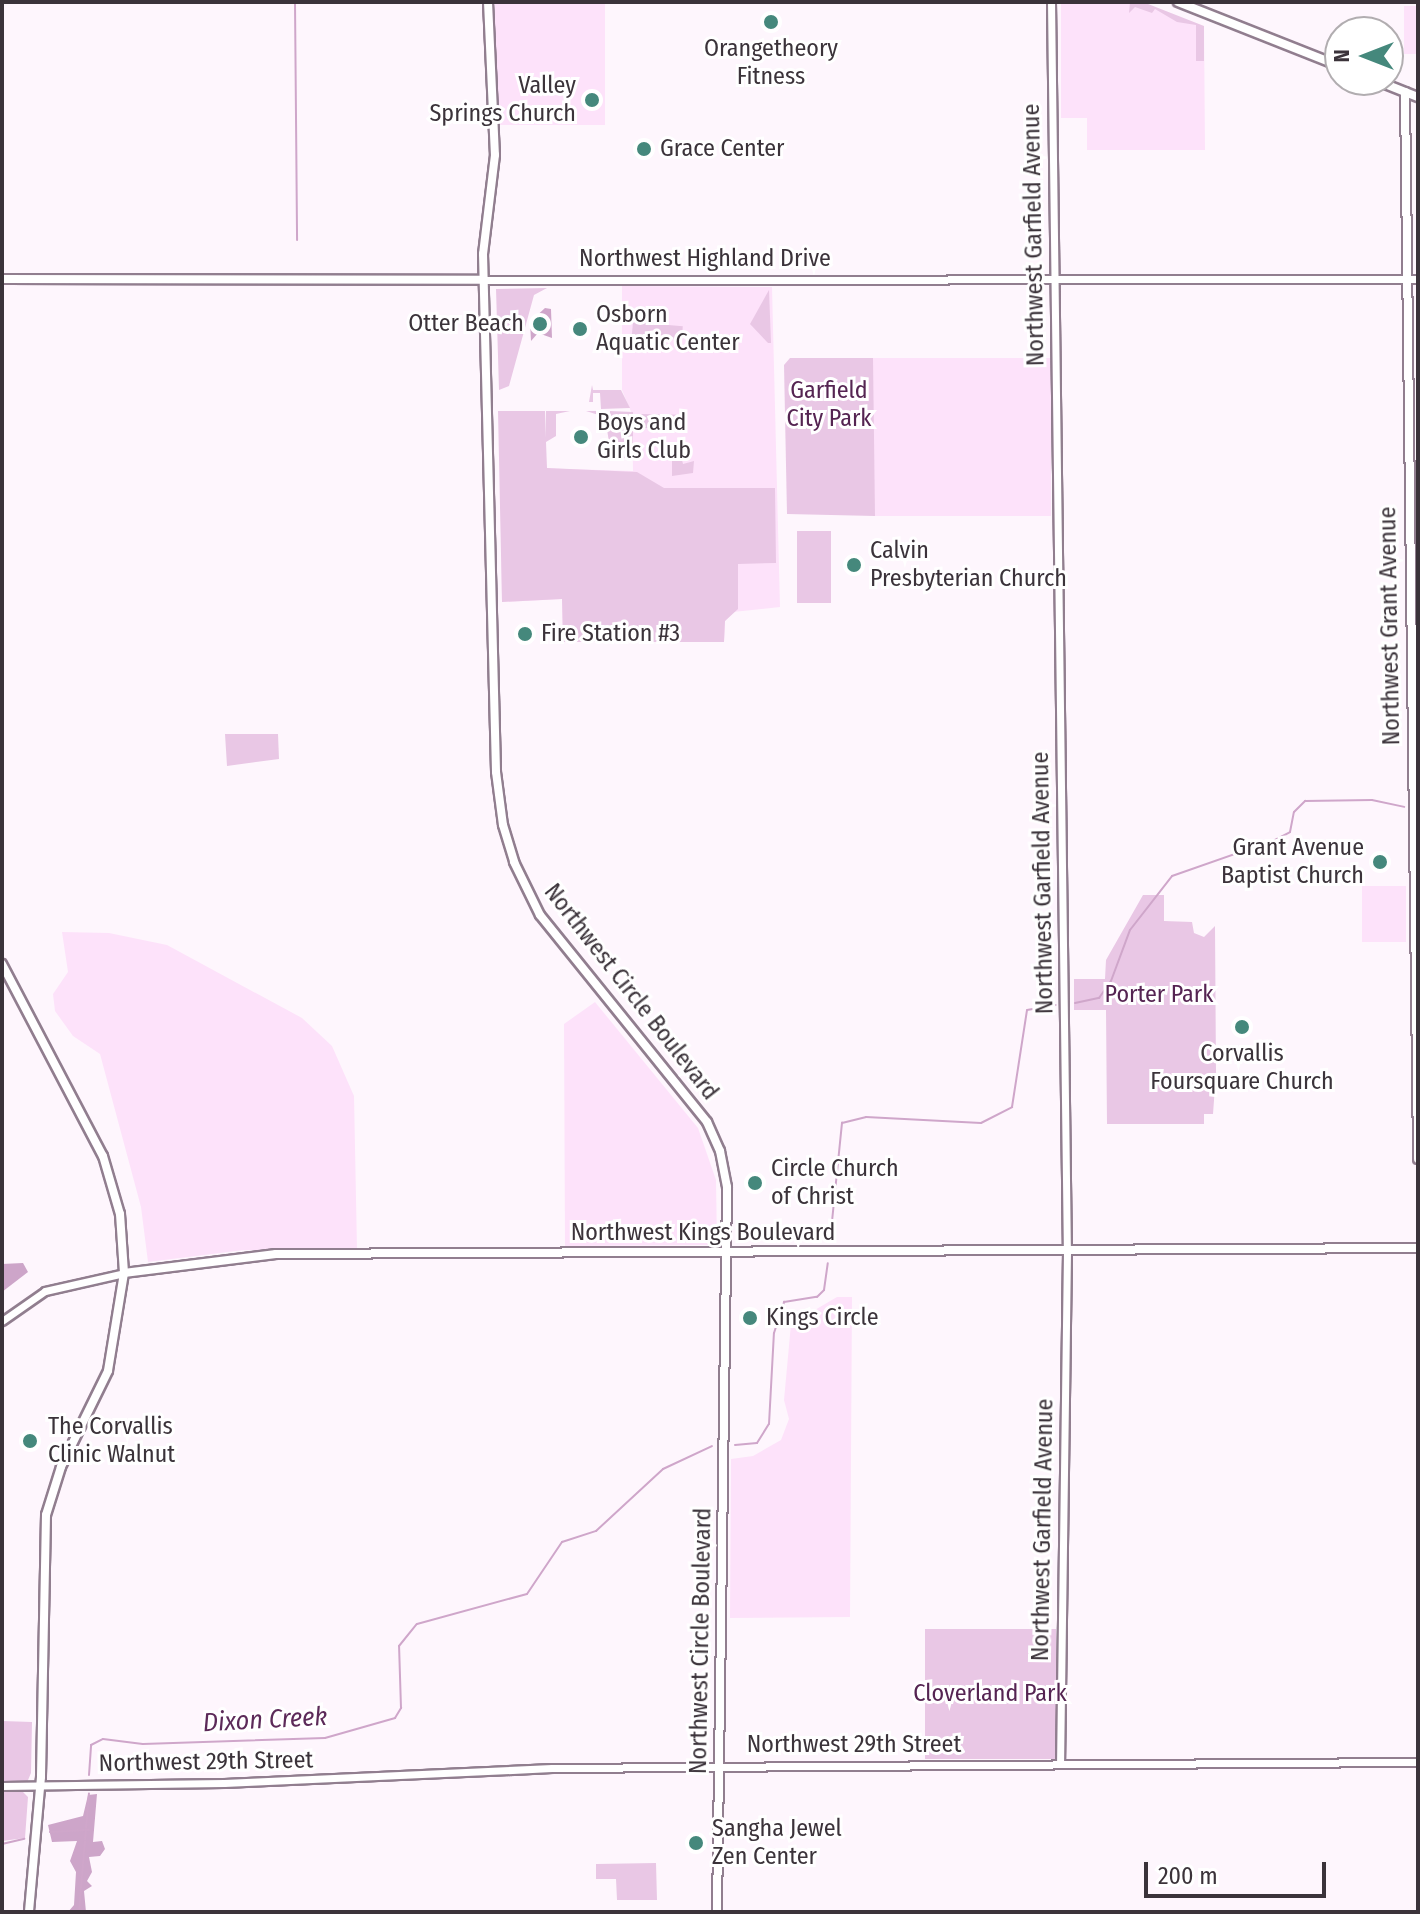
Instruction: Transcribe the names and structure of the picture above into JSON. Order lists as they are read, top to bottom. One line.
{"streets":{"main road":["Northwest Highland Drive","Northwest Grant Avenue","Northwest Circle Boulevard","Northwest Kings Boulevard"],"street":["Northwest Garfield Avenue","Northwest 29th Street"]},"crossings":[["Northwest Garfield Avenue","Northwest Highland Drive"],["Northwest Garfield Avenue","Northwest Kings Boulevard"],["Northwest Garfield Avenue","Northwest 29th Street"],["Northwest Highland Drive","Northwest Grant Avenue"],["Northwest Highland Drive","Northwest Circle Boulevard"],["Northwest Circle Boulevard","Northwest Kings Boulevard"],["Northwest Circle Boulevard","Northwest 29th Street"]],"water":["Dixon Creek"],"parks":["Garfield City Park","Porter Park","Cloverland Park"],"places":["Orangetheory Fitness","Valley Springs Church","Grace Center","Otter Beach","Osborn Aquatic Center","Boys and Girls Club","Calvin Presbyterian Church","Fire Station #3","Grant Avenue Baptist Church","Corvallis Foursquare Church","Circle Church of Christ","Kings Circle","The Corvallis Clinic Walnut","Sangha Jewel Zen Center"],"scale_bar":"200 m","north":"left"}
